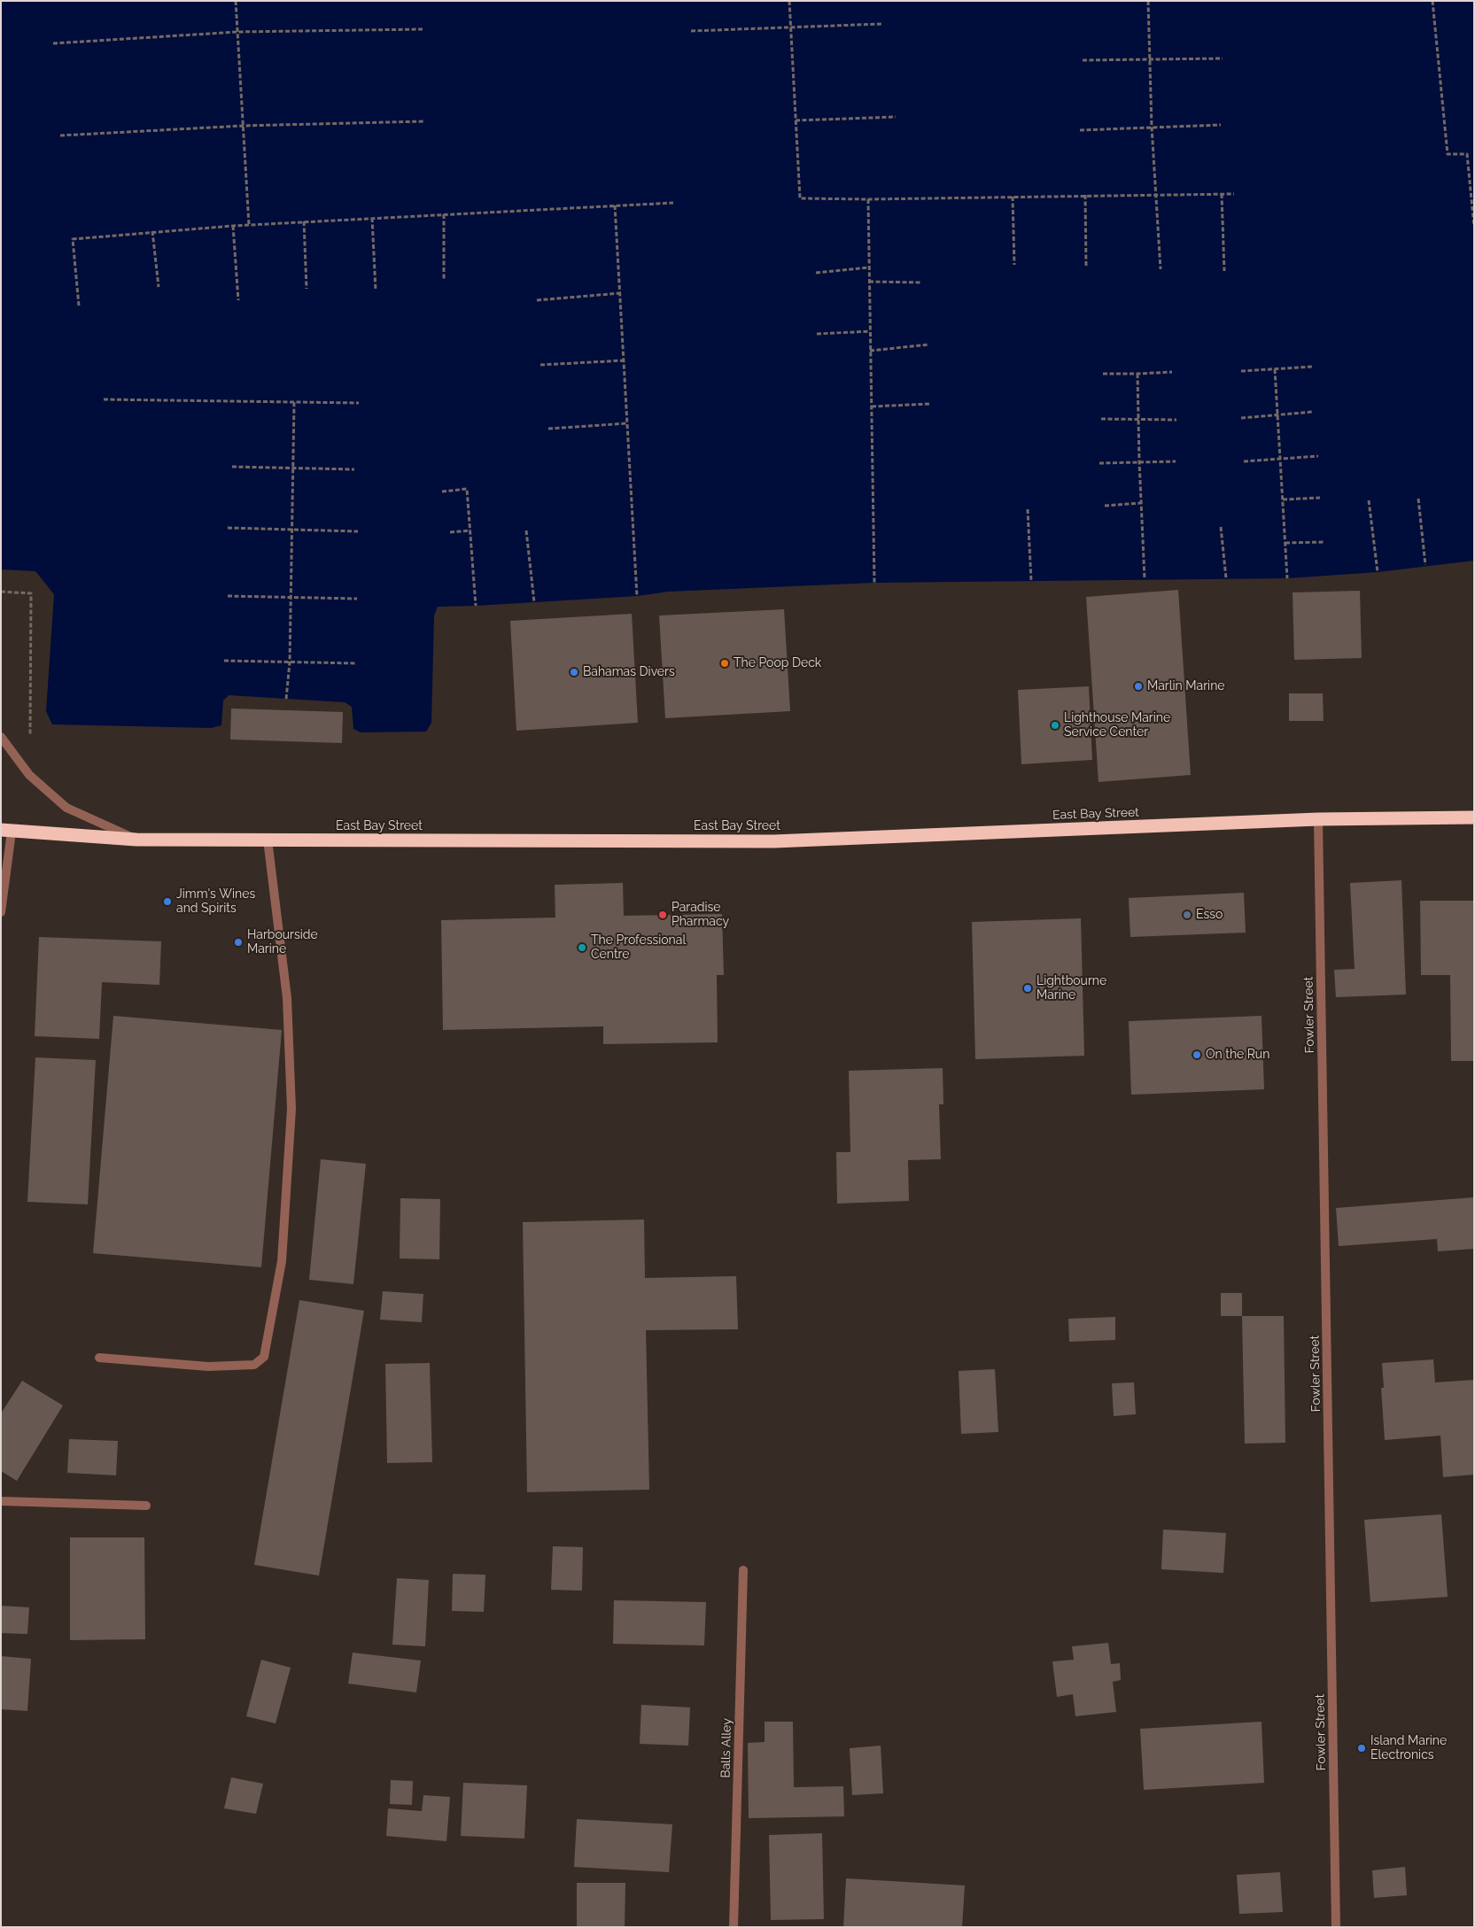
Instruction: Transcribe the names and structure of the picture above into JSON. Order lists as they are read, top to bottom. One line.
{"streets":{"highway":["East Bay Street"],"street":["Fowler Street","Balls Alley"]},"crossings":[["East Bay Street","Fowler Street"]],"places":["The Poop Deck","Bahamas Divers","Marlin Marine","Lighthouse Marine Service Center","Jimm's Wines and Spirits","Paradise Pharmacy","Esso","Harbourside Marine","The Professional Centre","Lightbourne Marine","On the Run","Island Marine Electronics"]}
